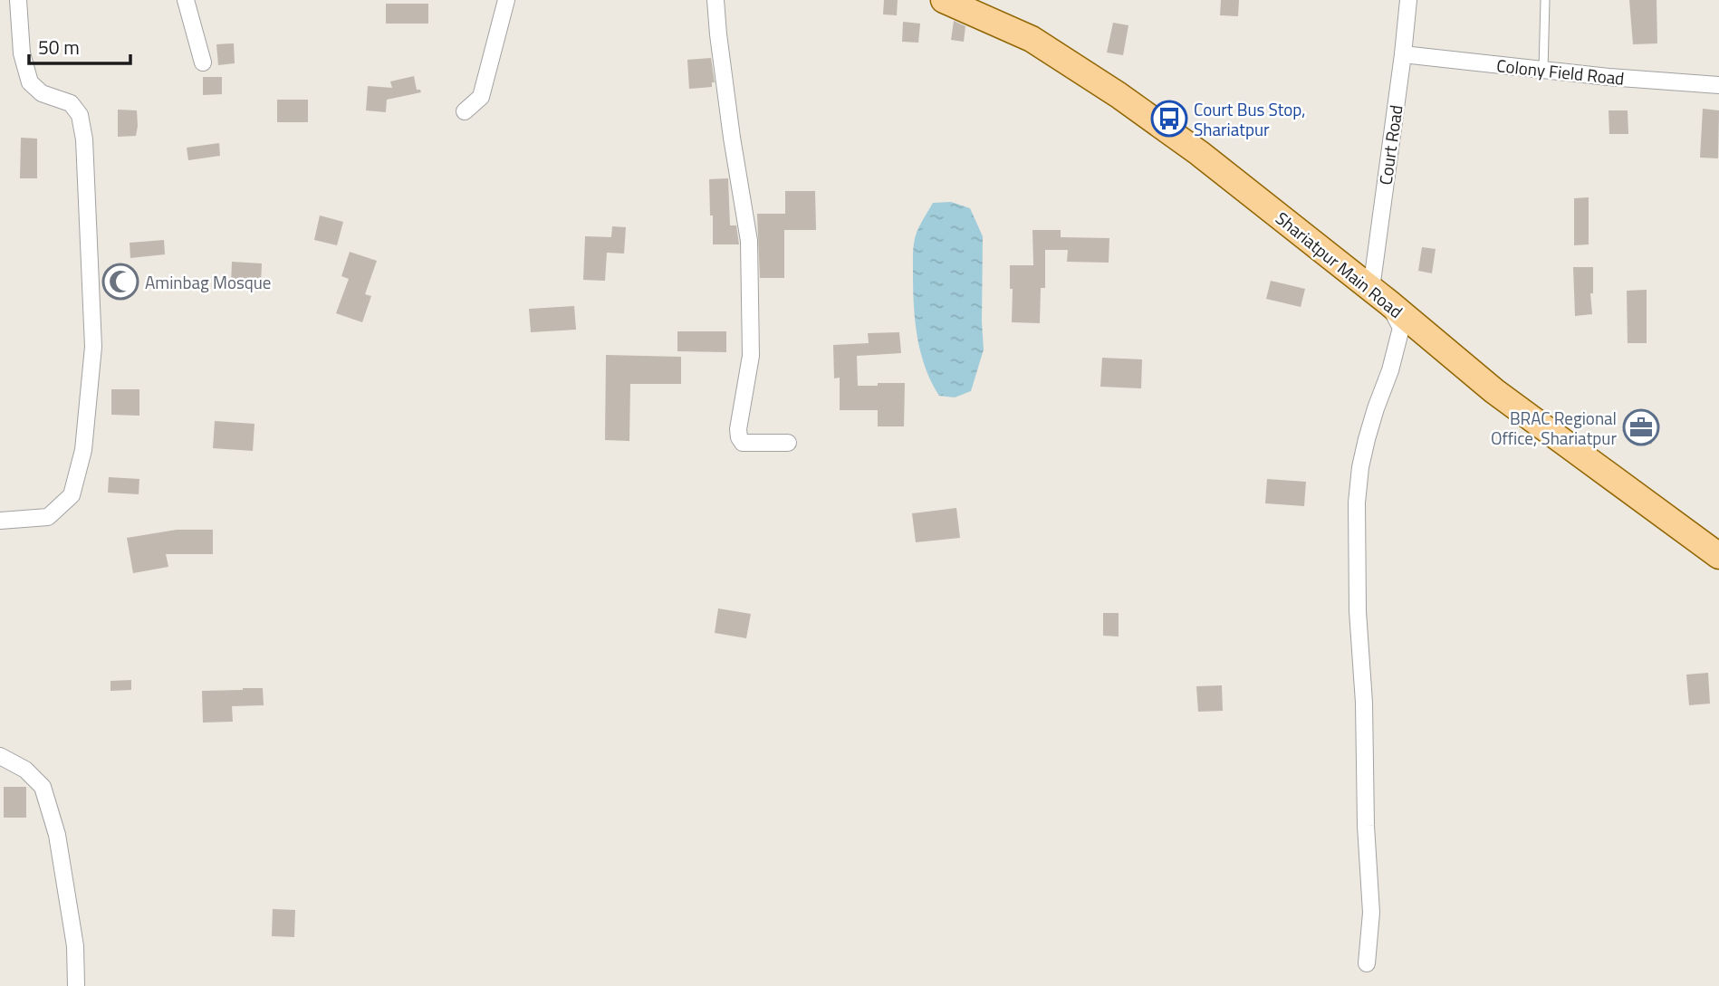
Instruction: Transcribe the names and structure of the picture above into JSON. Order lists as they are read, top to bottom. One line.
{"streets":{"main road":["Shariatpur Main Road"],"street":["Colony Field Road","Court Road"]},"crossings":[["Colony Field Road","Court Road"],["Court Road","Shariatpur Main Road"]],"places":{"bus stop":["Court Bus Stop, Shariatpur"],"mosque":["Aminbag Mosque"],"office":["BRAC Regional Office, Shariatpur"]},"scale_bar":"50 m"}
